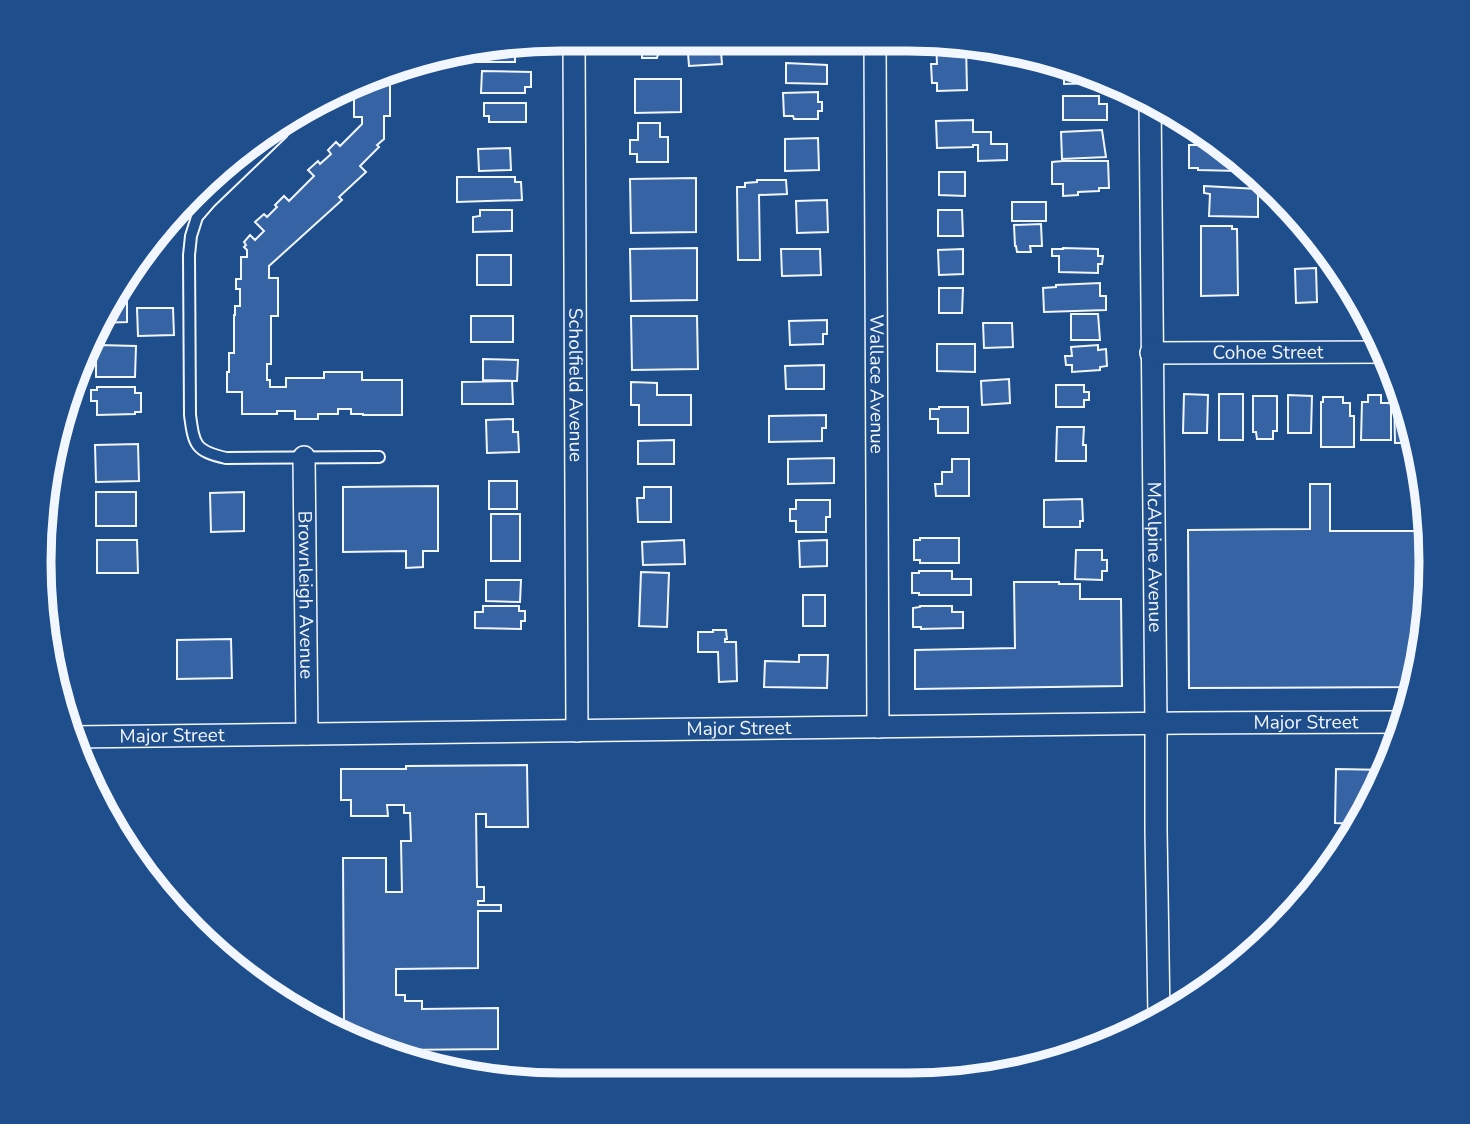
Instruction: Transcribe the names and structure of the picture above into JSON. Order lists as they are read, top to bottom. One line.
{"streets":{"street":["Cohoe Street","Wallace Avenue","Scholfield Avenue","McAlpine Avenue","Brownleigh Avenue","Major Street"]},"crossings":[["Cohoe Street","McAlpine Avenue"],["Wallace Avenue","Major Street"],["Scholfield Avenue","Major Street"],["McAlpine Avenue","Major Street"],["Brownleigh Avenue","Major Street"]]}
